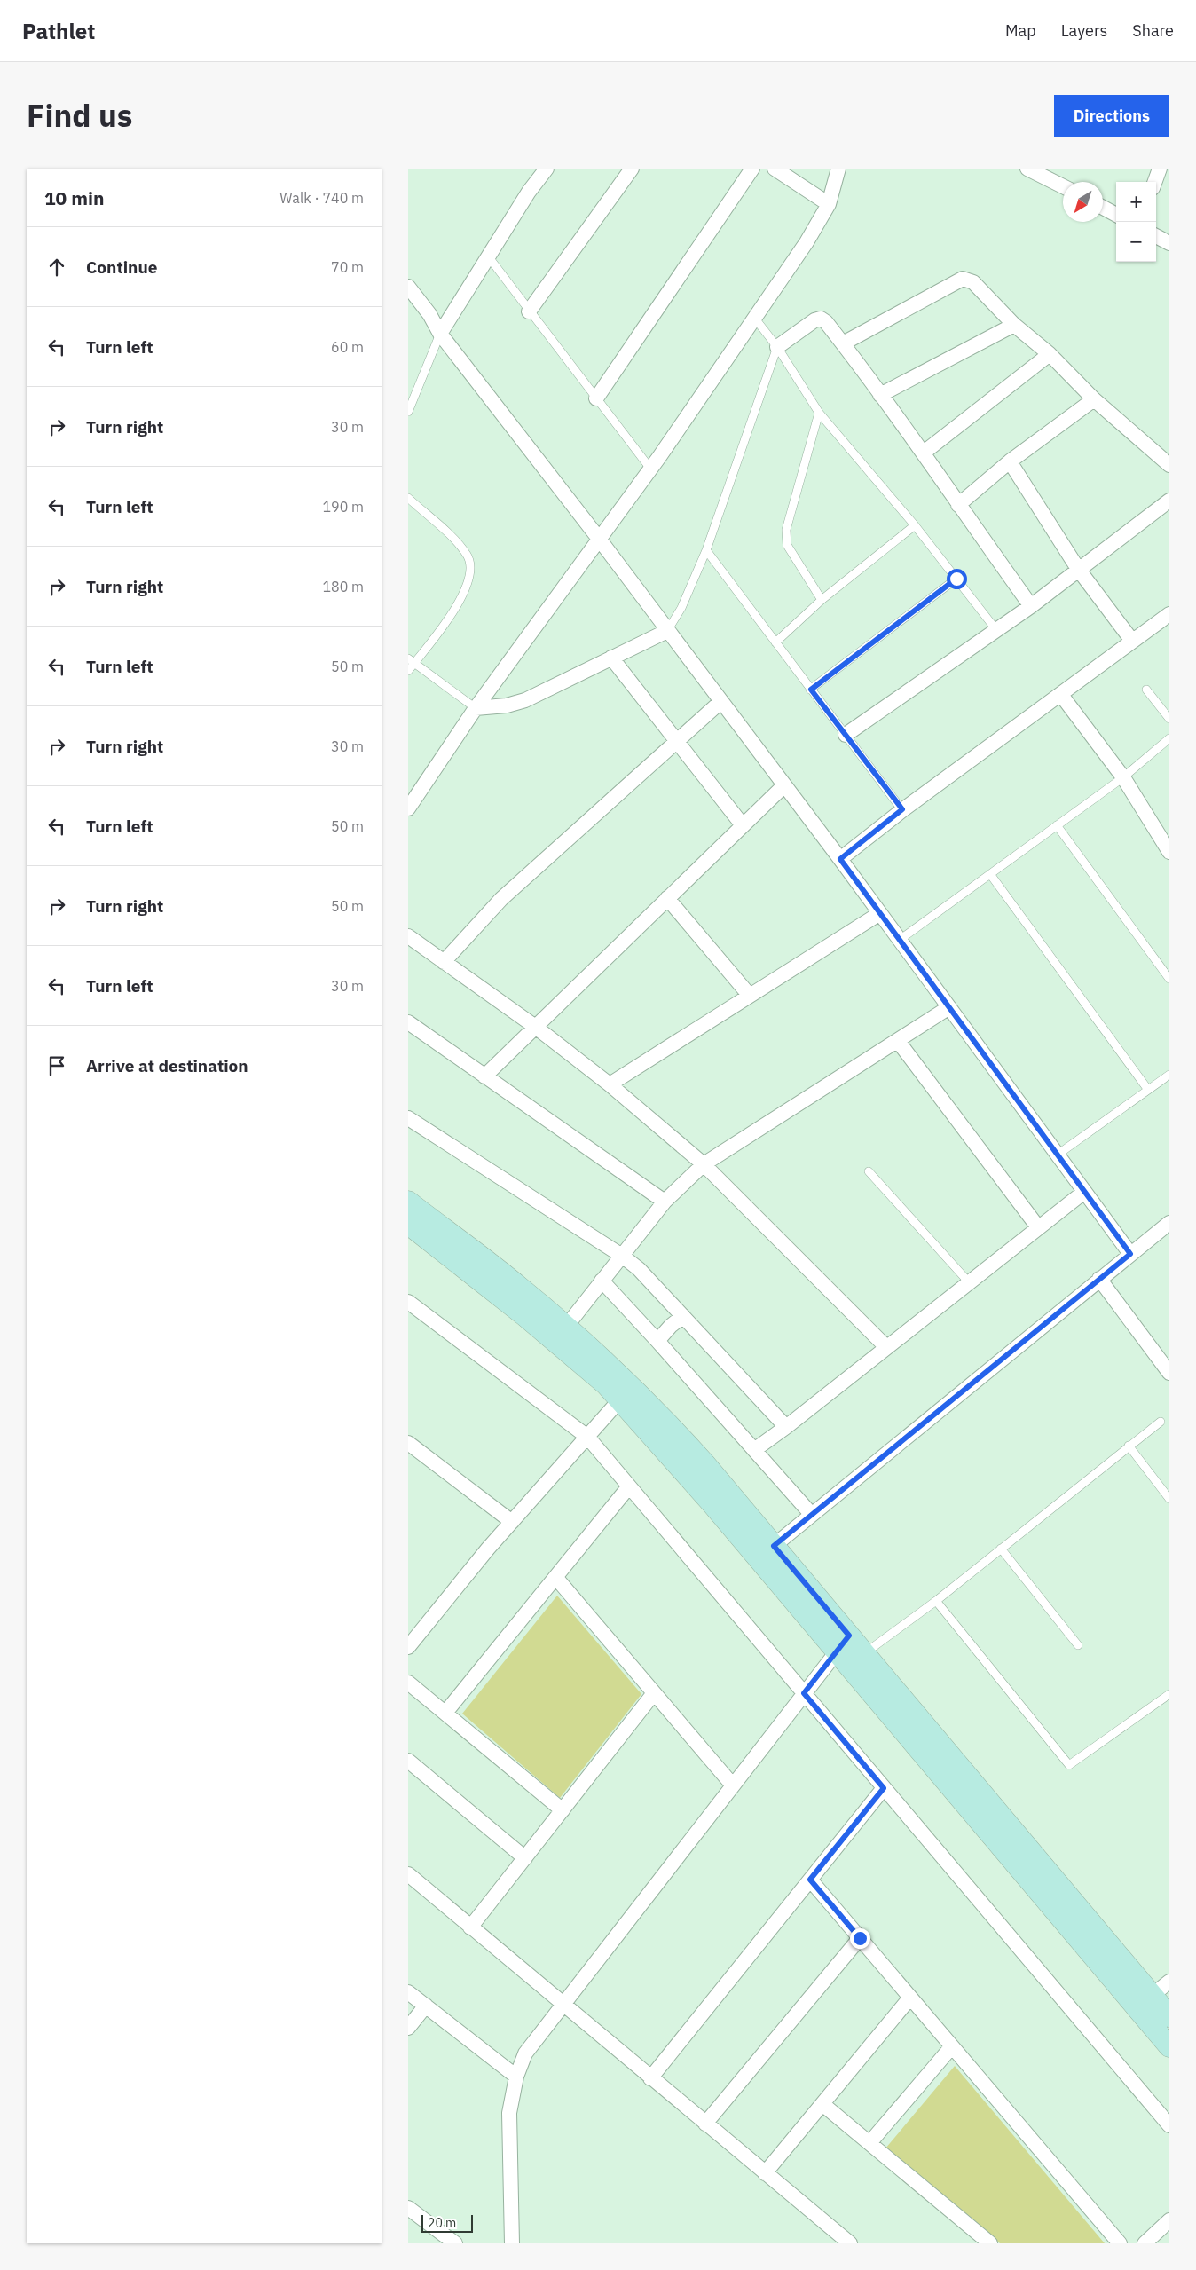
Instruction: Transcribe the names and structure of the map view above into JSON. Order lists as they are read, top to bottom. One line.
{"scale_bar":"20 m","north":"bottom left","page":{"header":"Pathlet","nav":["Map","Layers","Share"],"title":"Find us","buttons":"Directions","heading":["10 min","Walk · 740 m"],"map_buttons":["+","−"],"list":[["Continue","70 m"],["Turn left","60 m"],["Turn right","30 m"],["Turn left","190 m"],["Turn right","180 m"],["Turn left","50 m"],["Turn right","30 m"],["Turn left","50 m"],["Turn right","50 m"],["Turn left","30 m"],"Arrive at destination"],"scale":"20 m"}}
